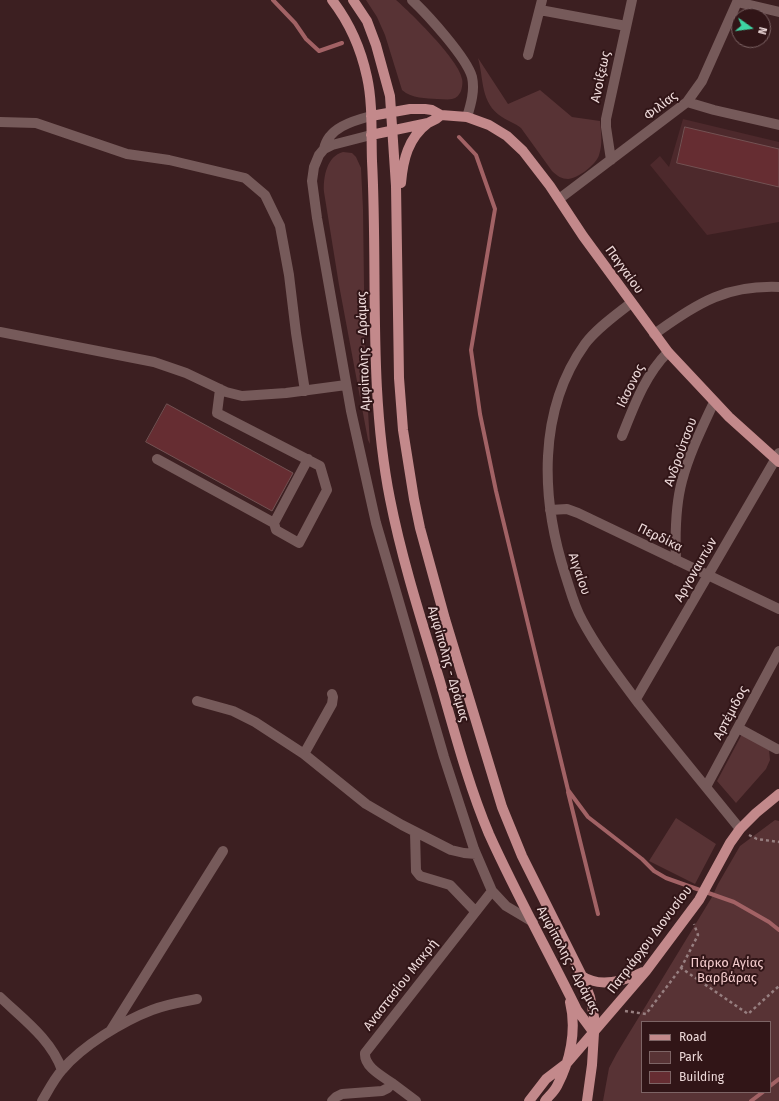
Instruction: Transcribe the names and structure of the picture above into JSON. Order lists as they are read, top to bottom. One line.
{"streets":{"main road":["Παγγαίου","Αμφίπολης - Δράμας","Πατριάρχου Διονυσίου"],"street":["Ανοίξεως","Φιλίας","Ιάσονος","Ανδρούτσου","Περδίκα","Αργοναυτών","Αιγαίου","Αρτέμιδος","Αναστασίου Μακρή"]},"crossings":[["Ανοίξεως","Φιλίας"],["Φιλίας","Παγγαίου"],["Παγγαίου","Αμφίπολης - Δράμας"],["Παγγαίου","Ιάσονος"],["Παγγαίου","Ανδρούτσου"],["Παγγαίου","Αργοναυτών"],["Παγγαίου","Αιγαίου"],["Αμφίπολης - Δράμας","Πατριάρχου Διονυσίου"],["Ανδρούτσου","Περδίκα"],["Περδίκα","Αργοναυτών"],["Περδίκα","Αιγαίου"],["Αργοναυτών","Αιγαίου"],["Αιγαίου","Αρτέμιδος"],["Αιγαίου","Πατριάρχου Διονυσίου"]],"parks":["Πάρκο Αγίας Βαρβάρας"],"legend":["Road","Park","Building"],"north":"right"}
